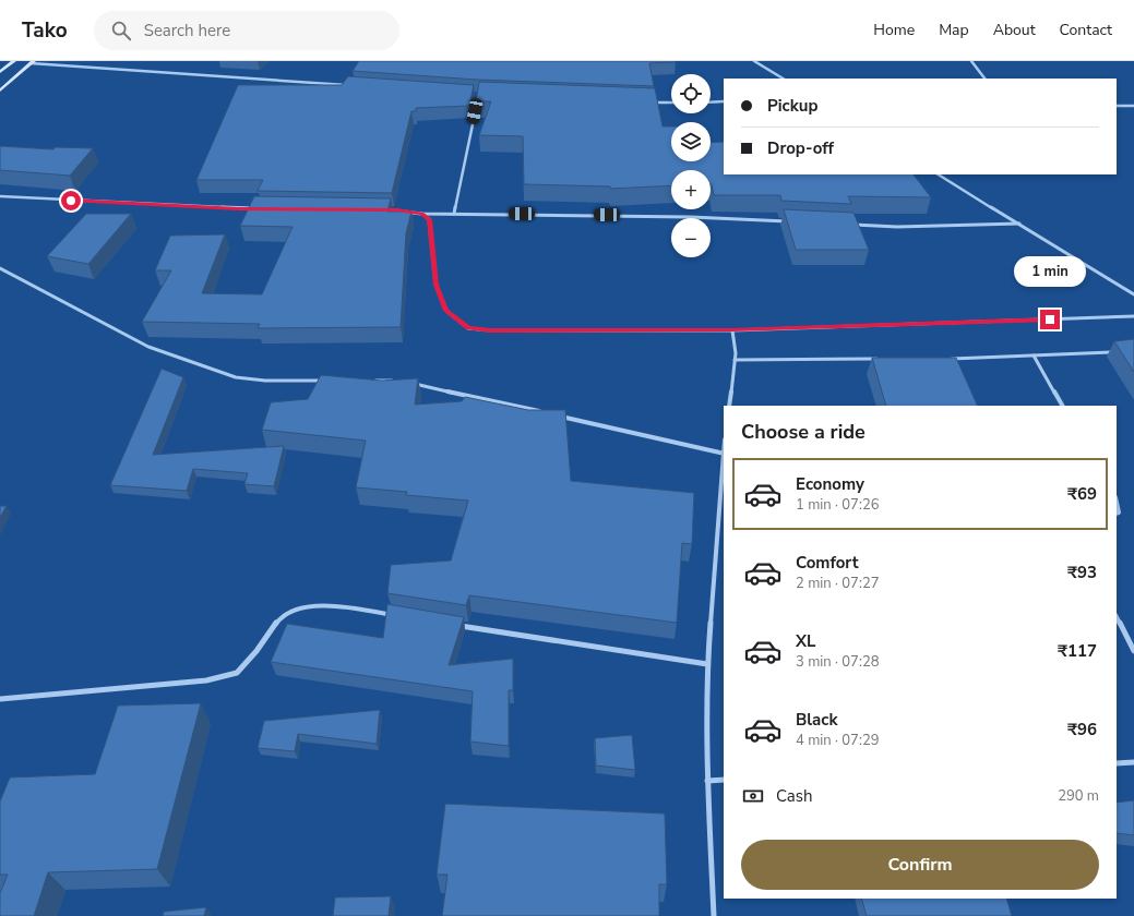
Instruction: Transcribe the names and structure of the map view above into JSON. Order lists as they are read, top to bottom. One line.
{"page":{"header":"Tako","search":"Search here","nav":["Home","Map","About","Contact"],"map_buttons":["+","−"],"banner":["Pickup","Drop-off"],"bubble":"1 min","heading":"Choose a ride","list":[{"name":"Economy","note":"1 min · 07:26","value":"₹69"},{"name":"Comfort","note":"2 min · 07:27","value":"₹93"},{"name":"XL","note":"3 min · 07:28","value":"₹117"},{"name":"Black","note":"4 min · 07:29","value":"₹96"}],"pay":["Cash","290 m"],"buttons":"Confirm"}}
